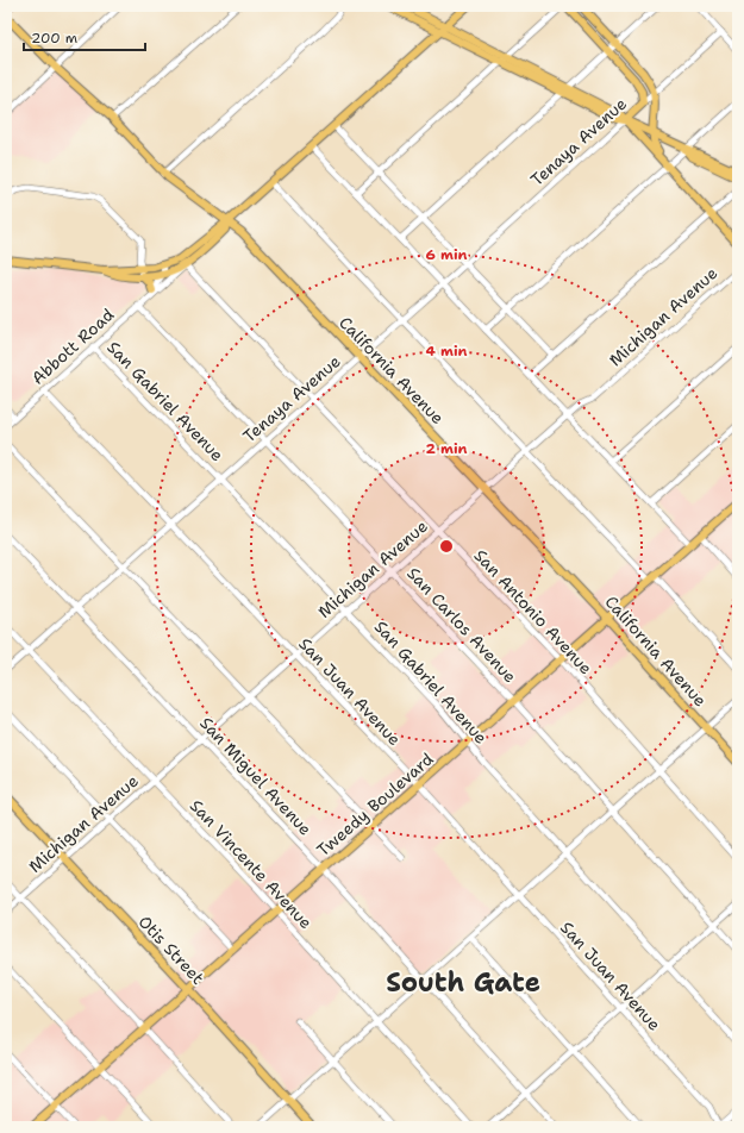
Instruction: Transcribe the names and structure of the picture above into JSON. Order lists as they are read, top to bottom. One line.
{"streets":{"main road":["Tenaya Avenue","California Avenue","Tweedy Boulevard","Otis Street"],"street":["Michigan Avenue","Abbott Road","San Gabriel Avenue","San Antonio Avenue","San Carlos Avenue","San Juan Avenue","San Miguel Avenue","San Vincente Avenue"]},"crossings":[["Tenaya Avenue","California Avenue"],["Tenaya Avenue","San Gabriel Avenue"],["Tenaya Avenue","San Antonio Avenue"],["Tenaya Avenue","San Carlos Avenue"],["Tenaya Avenue","San Juan Avenue"],["Tenaya Avenue","San Miguel Avenue"],["Tenaya Avenue","San Vincente Avenue"],["Michigan Avenue","California Avenue"],["Michigan Avenue","San Gabriel Avenue"],["Michigan Avenue","San Antonio Avenue"],["Michigan Avenue","San Carlos Avenue"],["Michigan Avenue","San Juan Avenue"],["Michigan Avenue","San Miguel Avenue"],["Michigan Avenue","San Vincente Avenue"],["Michigan Avenue","Otis Street"],["Abbott Road","San Gabriel Avenue"],["Abbott Road","San Antonio Avenue"],["Abbott Road","San Carlos Avenue"],["Abbott Road","San Juan Avenue"],["California Avenue","Tweedy Boulevard"],["San Gabriel Avenue","Tweedy Boulevard"],["San Antonio Avenue","Tweedy Boulevard"],["San Carlos Avenue","Tweedy Boulevard"],["San Juan Avenue","Tweedy Boulevard"],["San Miguel Avenue","Tweedy Boulevard"],["Tweedy Boulevard","San Vincente Avenue"],["Tweedy Boulevard","Otis Street"]],"districts":["South Gate"],"scale_bar":"200 m","rings":["6 min","4 min","2 min"]}
